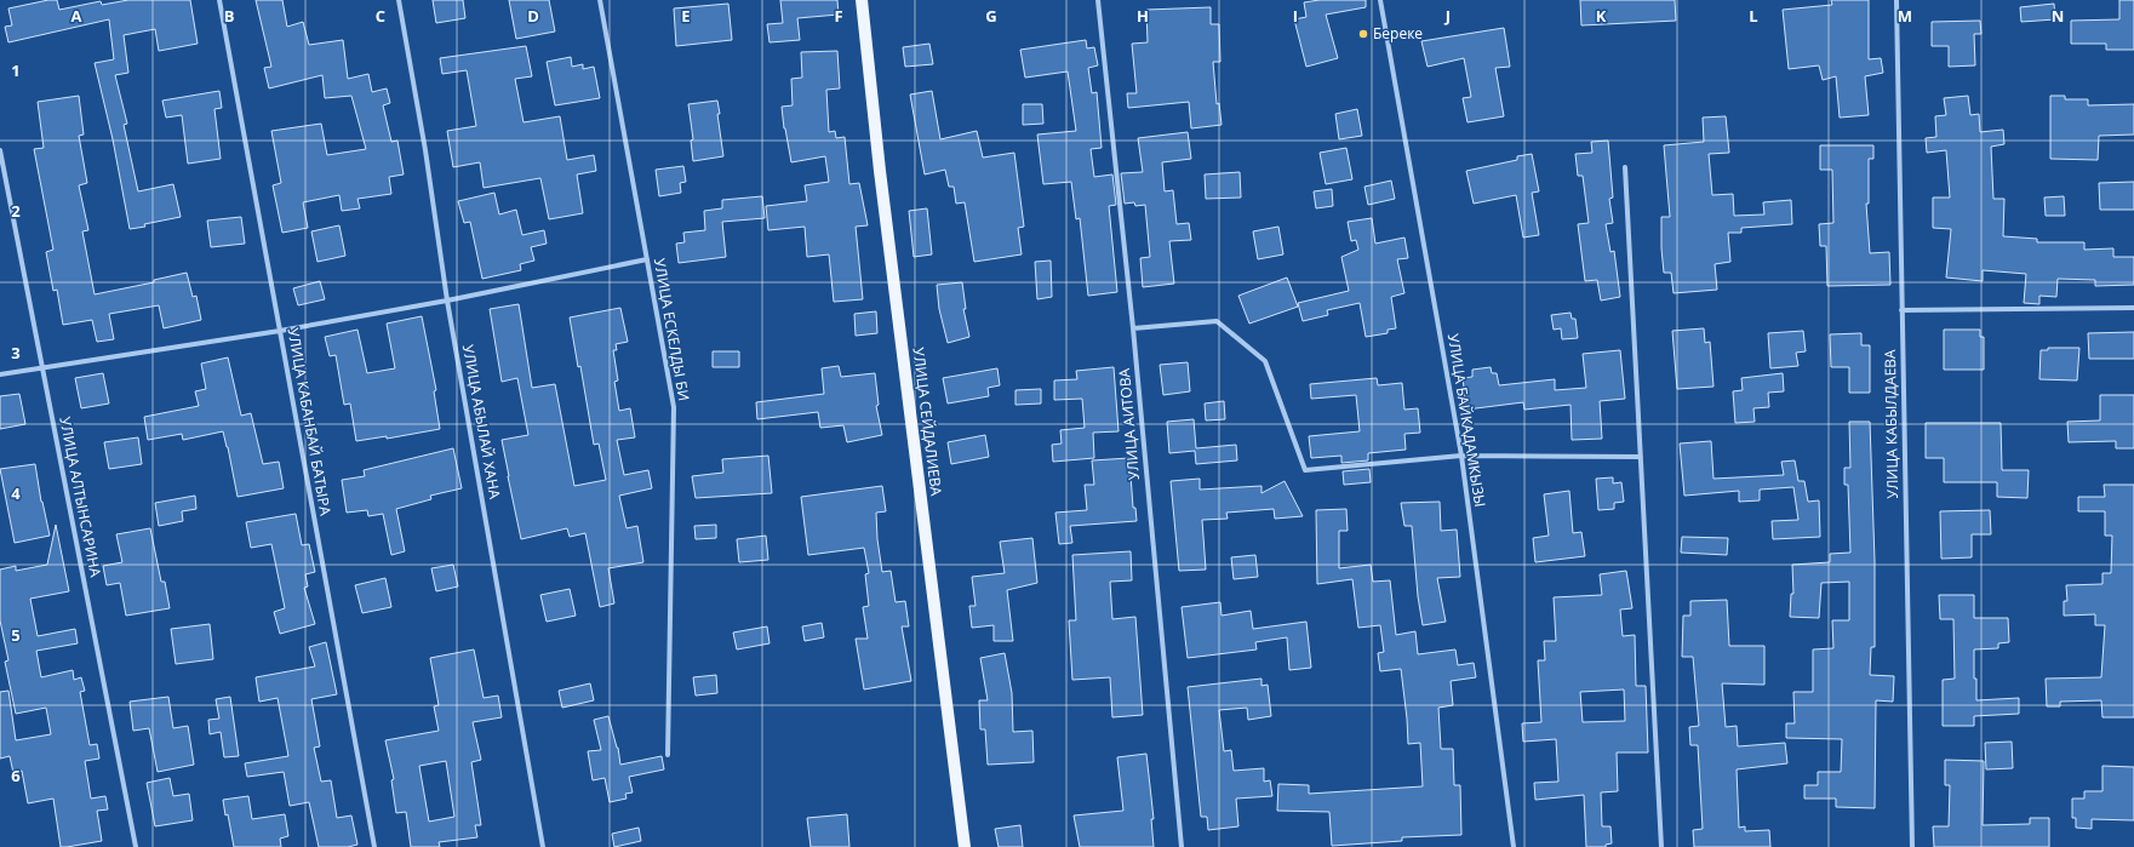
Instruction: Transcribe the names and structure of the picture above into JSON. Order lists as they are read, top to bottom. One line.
{"streets":{"main road":["УЛИЦА СЕЙДАЛИЕВА"],"street":["УЛИЦА ЕСКЕЛДЫ БИ","УЛИЦА БАЙКАДАМКЫЗЫ","УЛИЦА КАБАНБАЙ БАТЫРА","УЛИЦА АБЫЛАЙ ХАНА","УЛИЦА АИТОВА","УЛИЦА КАБЫЛДАЕВА","УЛИЦА АЛТЫНСАРИНА"]},"places":["Береке"],"grid":{"columns":["A","B","C","D","E","F","G","H","I","J","K","L","M","N"],"rows":["1","2","3","4","5","6"]}}
